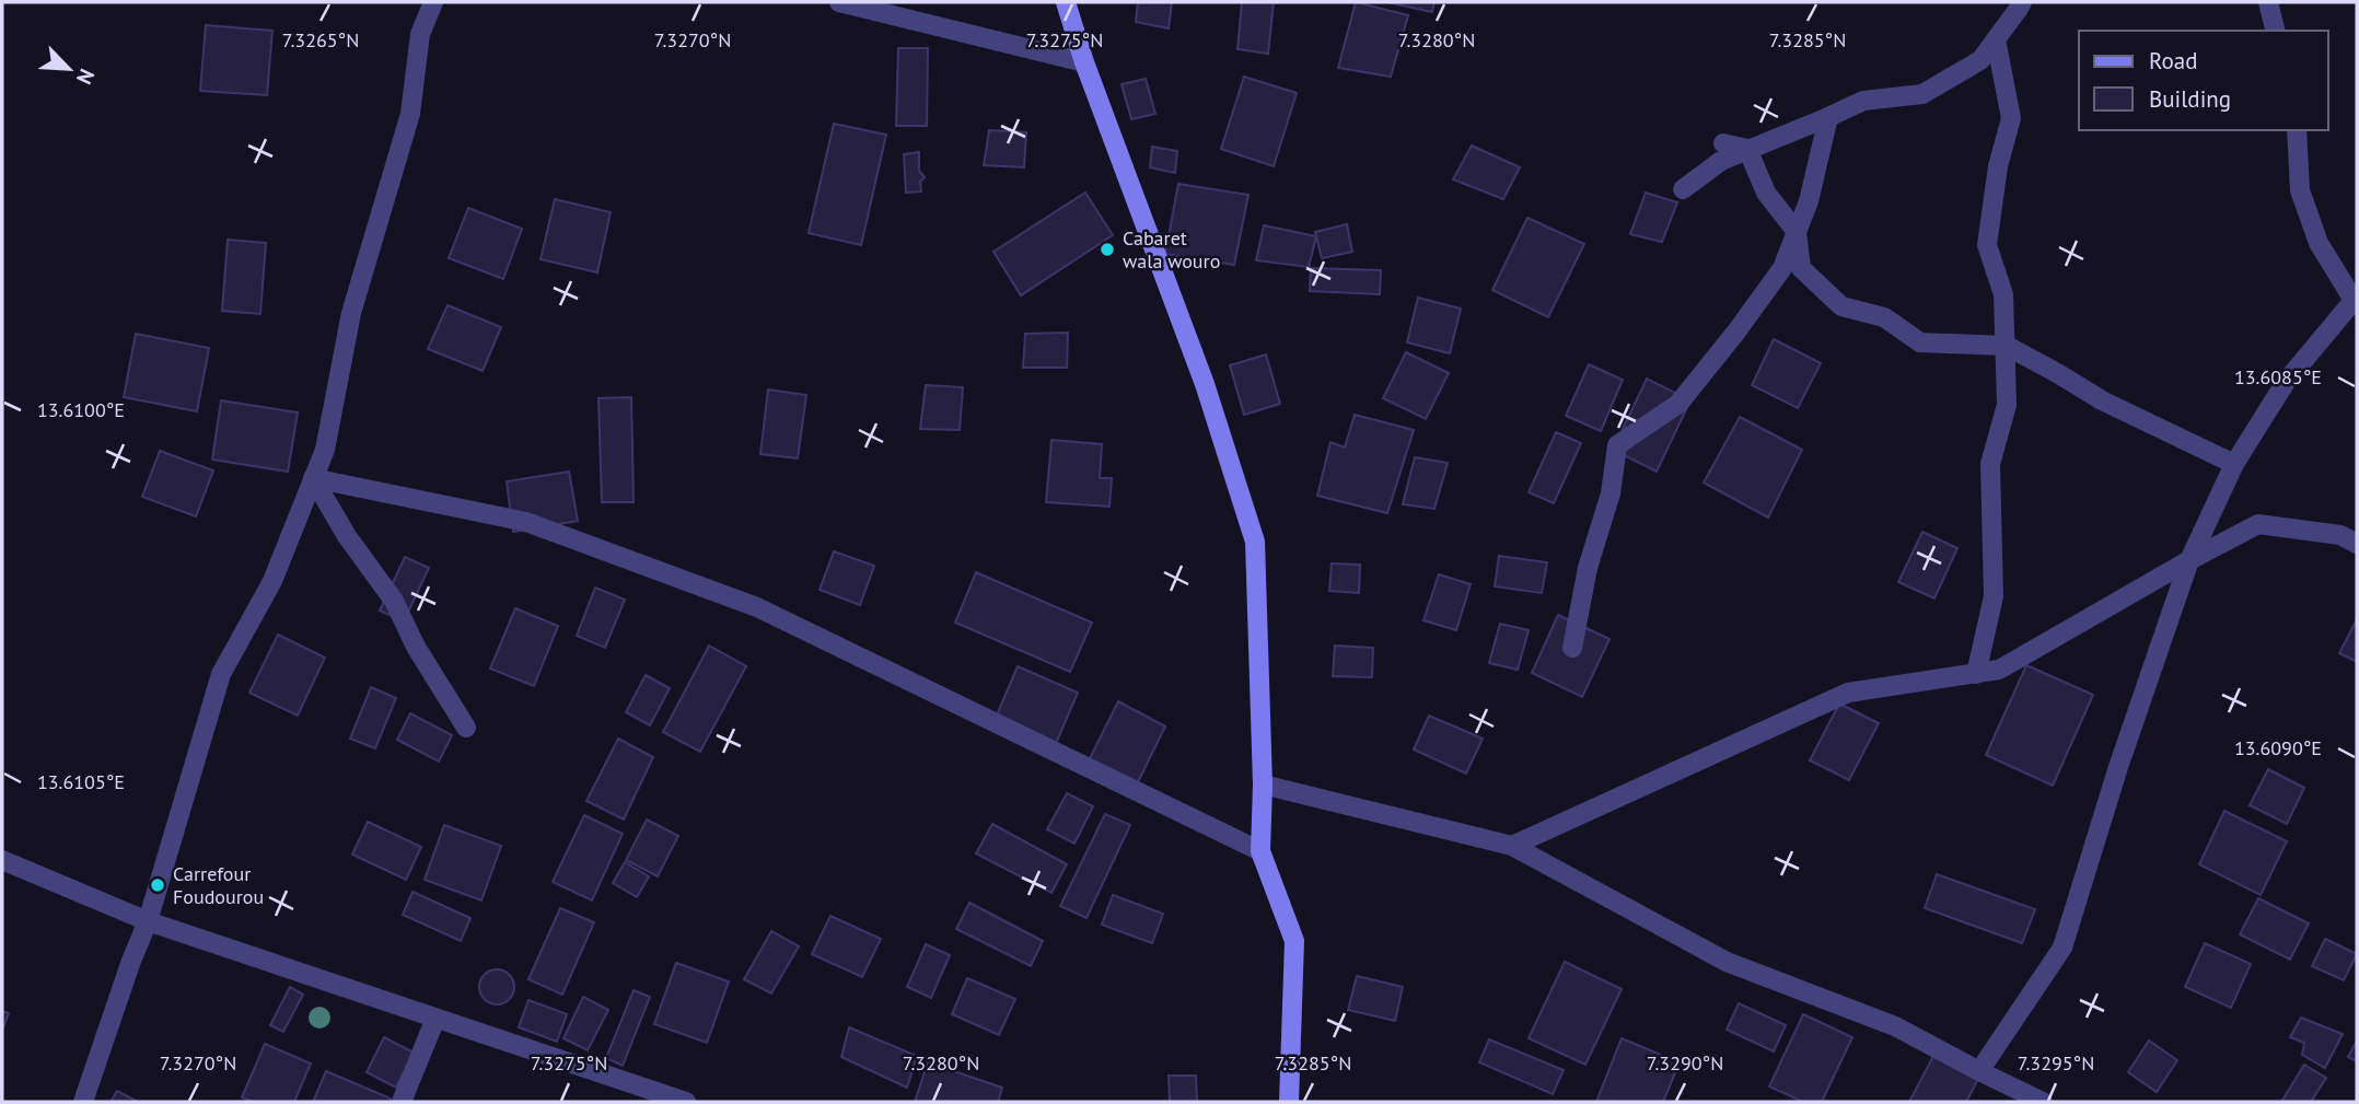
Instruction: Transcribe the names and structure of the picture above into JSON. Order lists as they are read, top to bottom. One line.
{"places":["Cabaret wala wouro","Carrefour Foudourou"],"legend":["Road","Building"],"north":"bottom right","coordinates":["7.3265°N","7.3270°N","7.3275°N","7.3280°N","7.3285°N","13.6085°E","13.6100°E","13.6090°E","13.6105°E","7.3290°N","7.3295°N"]}
